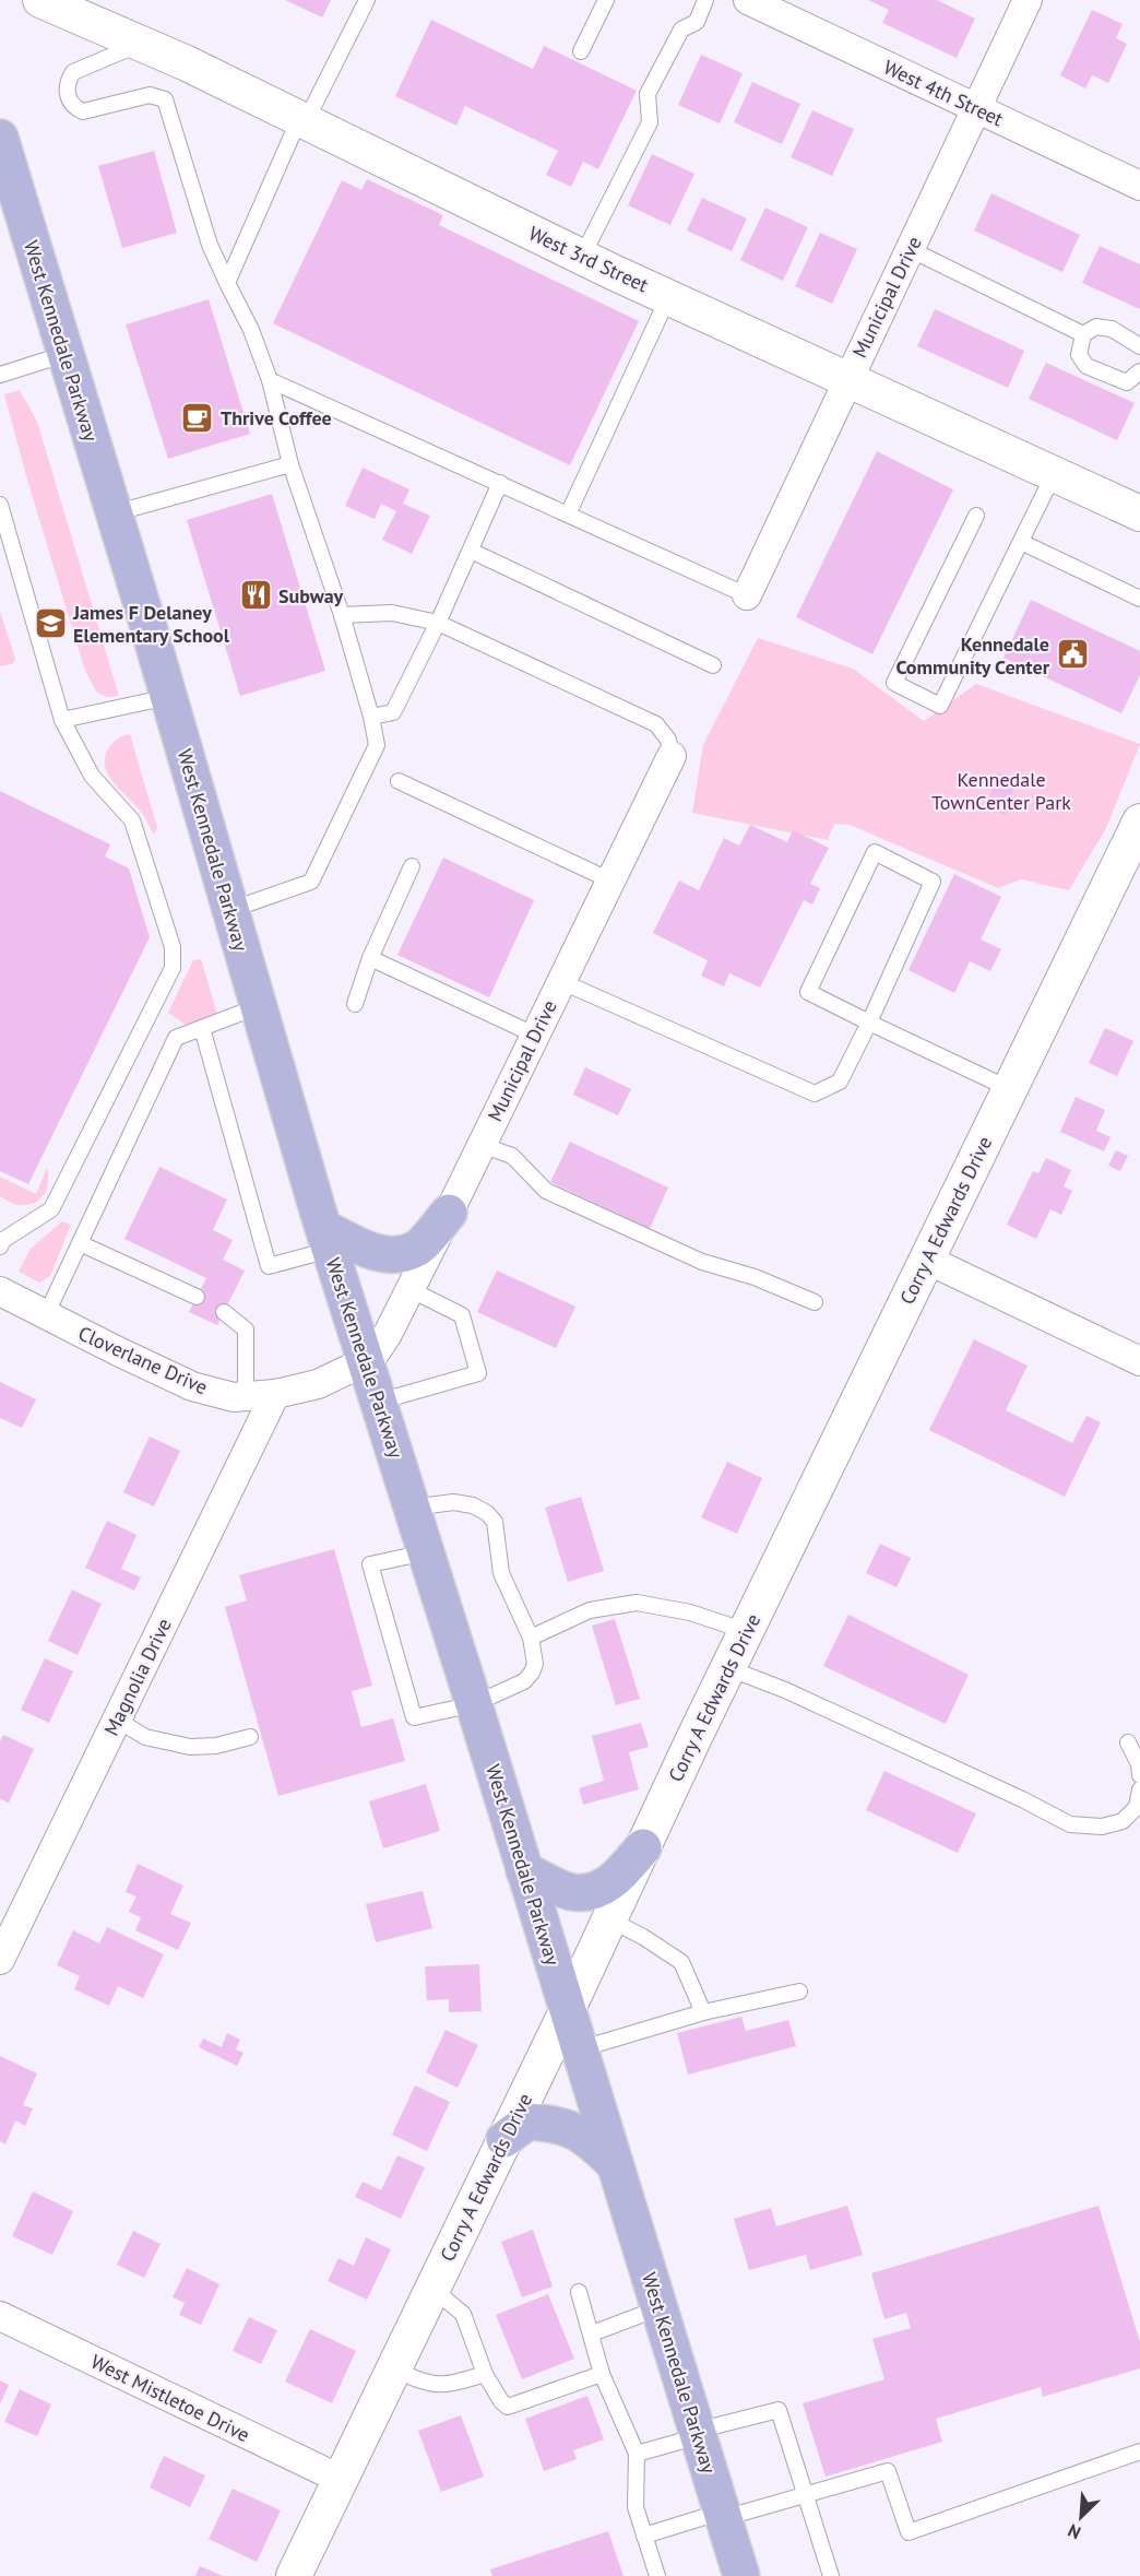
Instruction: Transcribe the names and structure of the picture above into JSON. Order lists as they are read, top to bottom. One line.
{"streets":{"main road":["West Kennedale Parkway"],"street":["West 4th Street","West 3rd Street","Municipal Drive","Corry A Edwards Drive","Cloverlane Drive","Magnolia Drive","West Mistletoe Drive"]},"crossings":[["West 4th Street","Municipal Drive"],["West 3rd Street","Municipal Drive"],["Municipal Drive","West Kennedale Parkway"],["Municipal Drive","Cloverlane Drive"],["West Kennedale Parkway","Corry A Edwards Drive"],["West Kennedale Parkway","Cloverlane Drive"],["Corry A Edwards Drive","West Mistletoe Drive"],["Cloverlane Drive","Magnolia Drive"]],"parks":["Kennedale TownCenter Park"],"places":{"cafe":["Thrive Coffee"],"restaurant":["Subway"],"school or university":["James F Delaney Elementary School"],"public building":["Kennedale Community Center"]},"north":"bottom left"}
